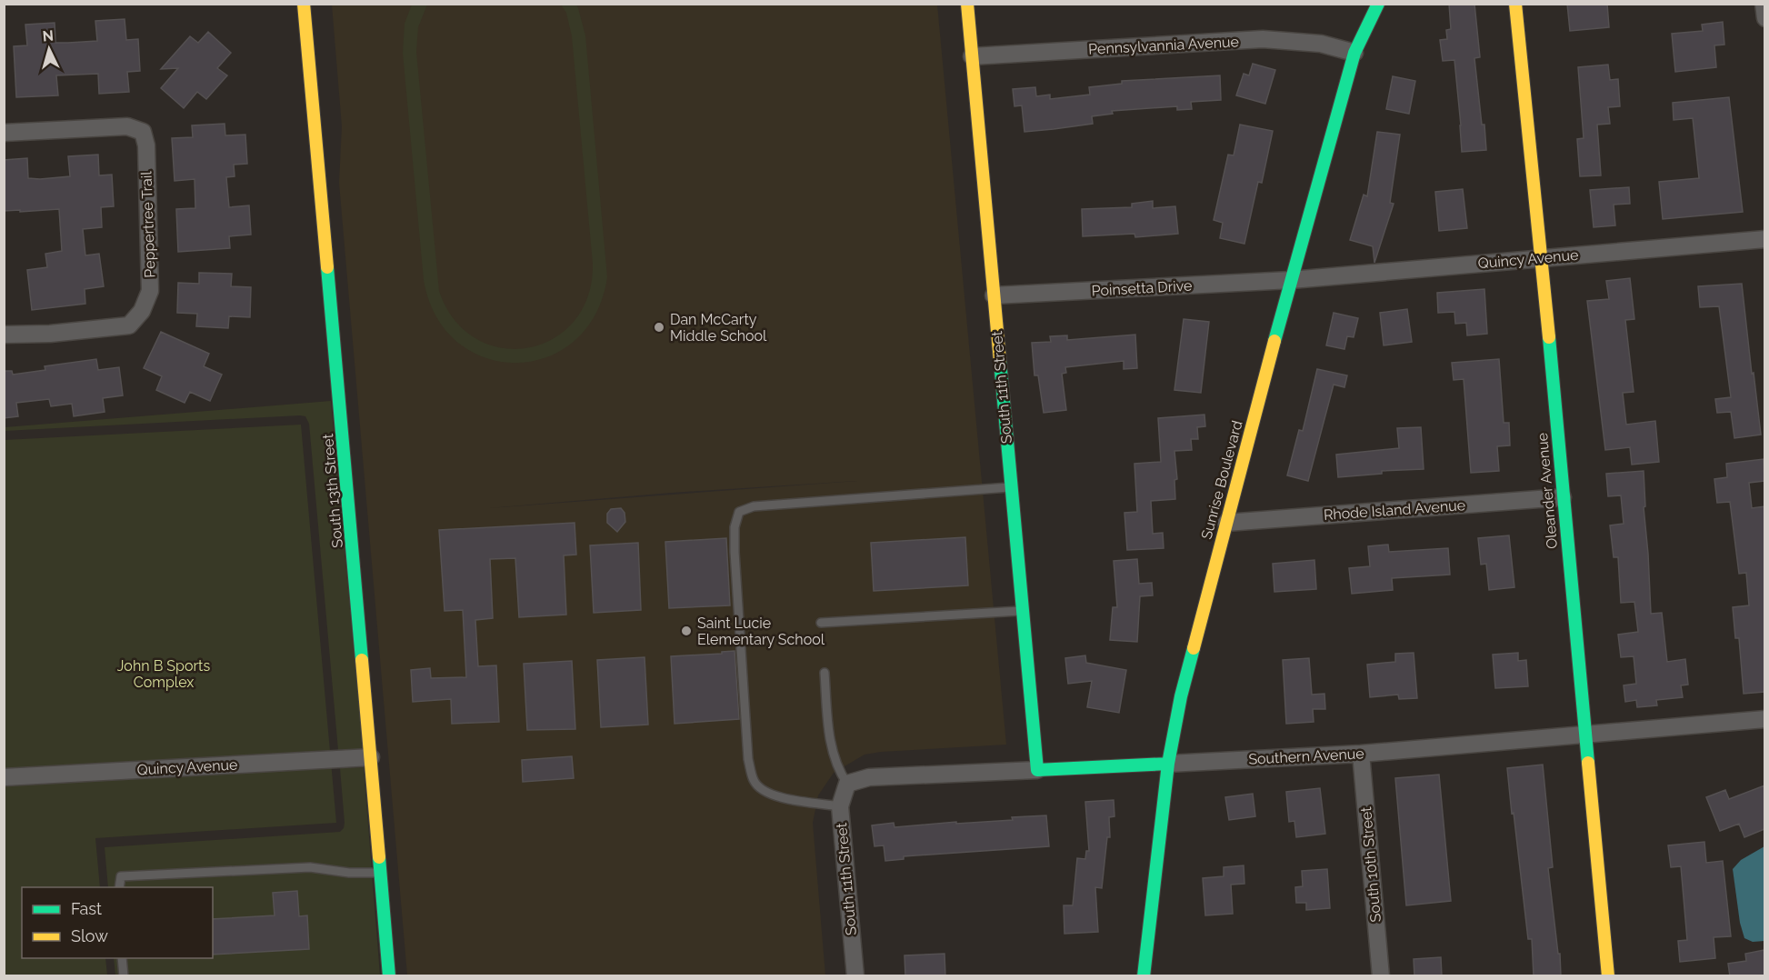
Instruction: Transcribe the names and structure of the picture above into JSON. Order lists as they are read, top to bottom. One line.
{"streets":{"street":["Pennsylvannia Avenue","Peppertree Trail","Quincy Avenue","Poinsetta Drive","South 11th Street","Sunrise Boulevard","South 13th Street","Oleander Avenue","Rhode Island Avenue","Southern Avenue","South 10th Street"]},"crossings":[["Pennsylvannia Avenue","South 11th Street"],["Pennsylvannia Avenue","Sunrise Boulevard"],["Quincy Avenue","Poinsetta Drive"],["Quincy Avenue","Sunrise Boulevard"],["Quincy Avenue","South 13th Street"],["Quincy Avenue","Oleander Avenue"],["Poinsetta Drive","South 11th Street"],["Poinsetta Drive","Sunrise Boulevard"],["South 11th Street","Southern Avenue"],["Sunrise Boulevard","Rhode Island Avenue"],["Sunrise Boulevard","Southern Avenue"],["Oleander Avenue","Rhode Island Avenue"],["Oleander Avenue","Southern Avenue"],["Southern Avenue","South 10th Street"]],"parks":["John B Sports Complex"],"places":["Dan McCarty Middle School","Saint Lucie Elementary School"],"legend":["Fast","Slow"],"north":"top"}
